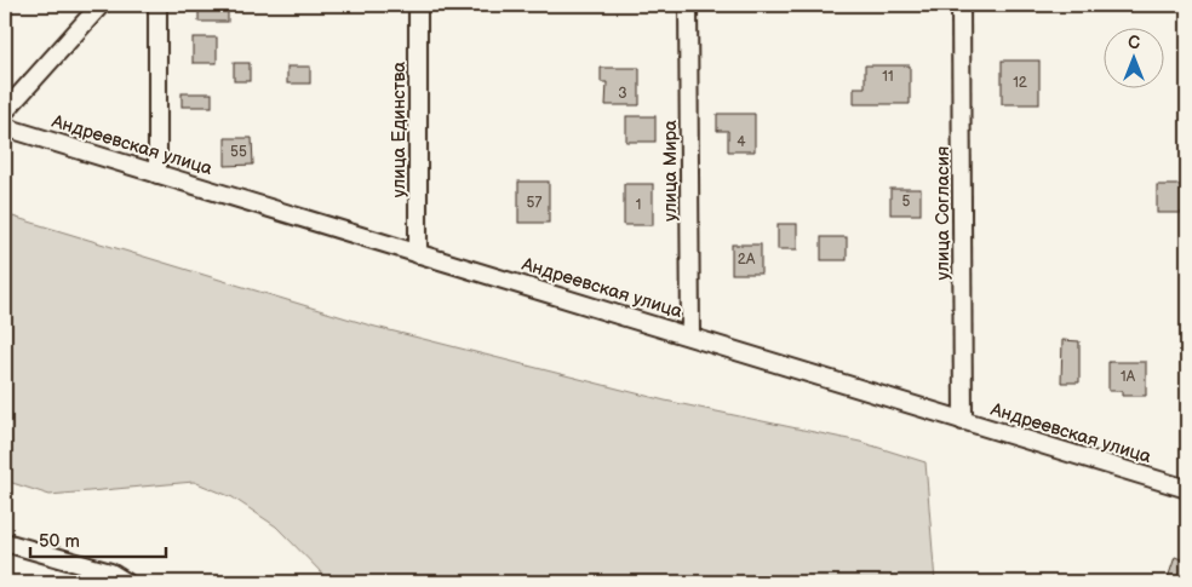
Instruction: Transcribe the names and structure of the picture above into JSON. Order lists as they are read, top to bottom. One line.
{"streets":{"street":["улица Единства","Андреевская улица","улица Мира","улица Согласия"]},"crossings":[["улица Единства","Андреевская улица"],["Андреевская улица","улица Мира"],["Андреевская улица","улица Согласия"]],"house_numbers":["11","12","3","4","55","5","57","1","2А","1А"],"scale_bar":"50 m","north":"top"}
